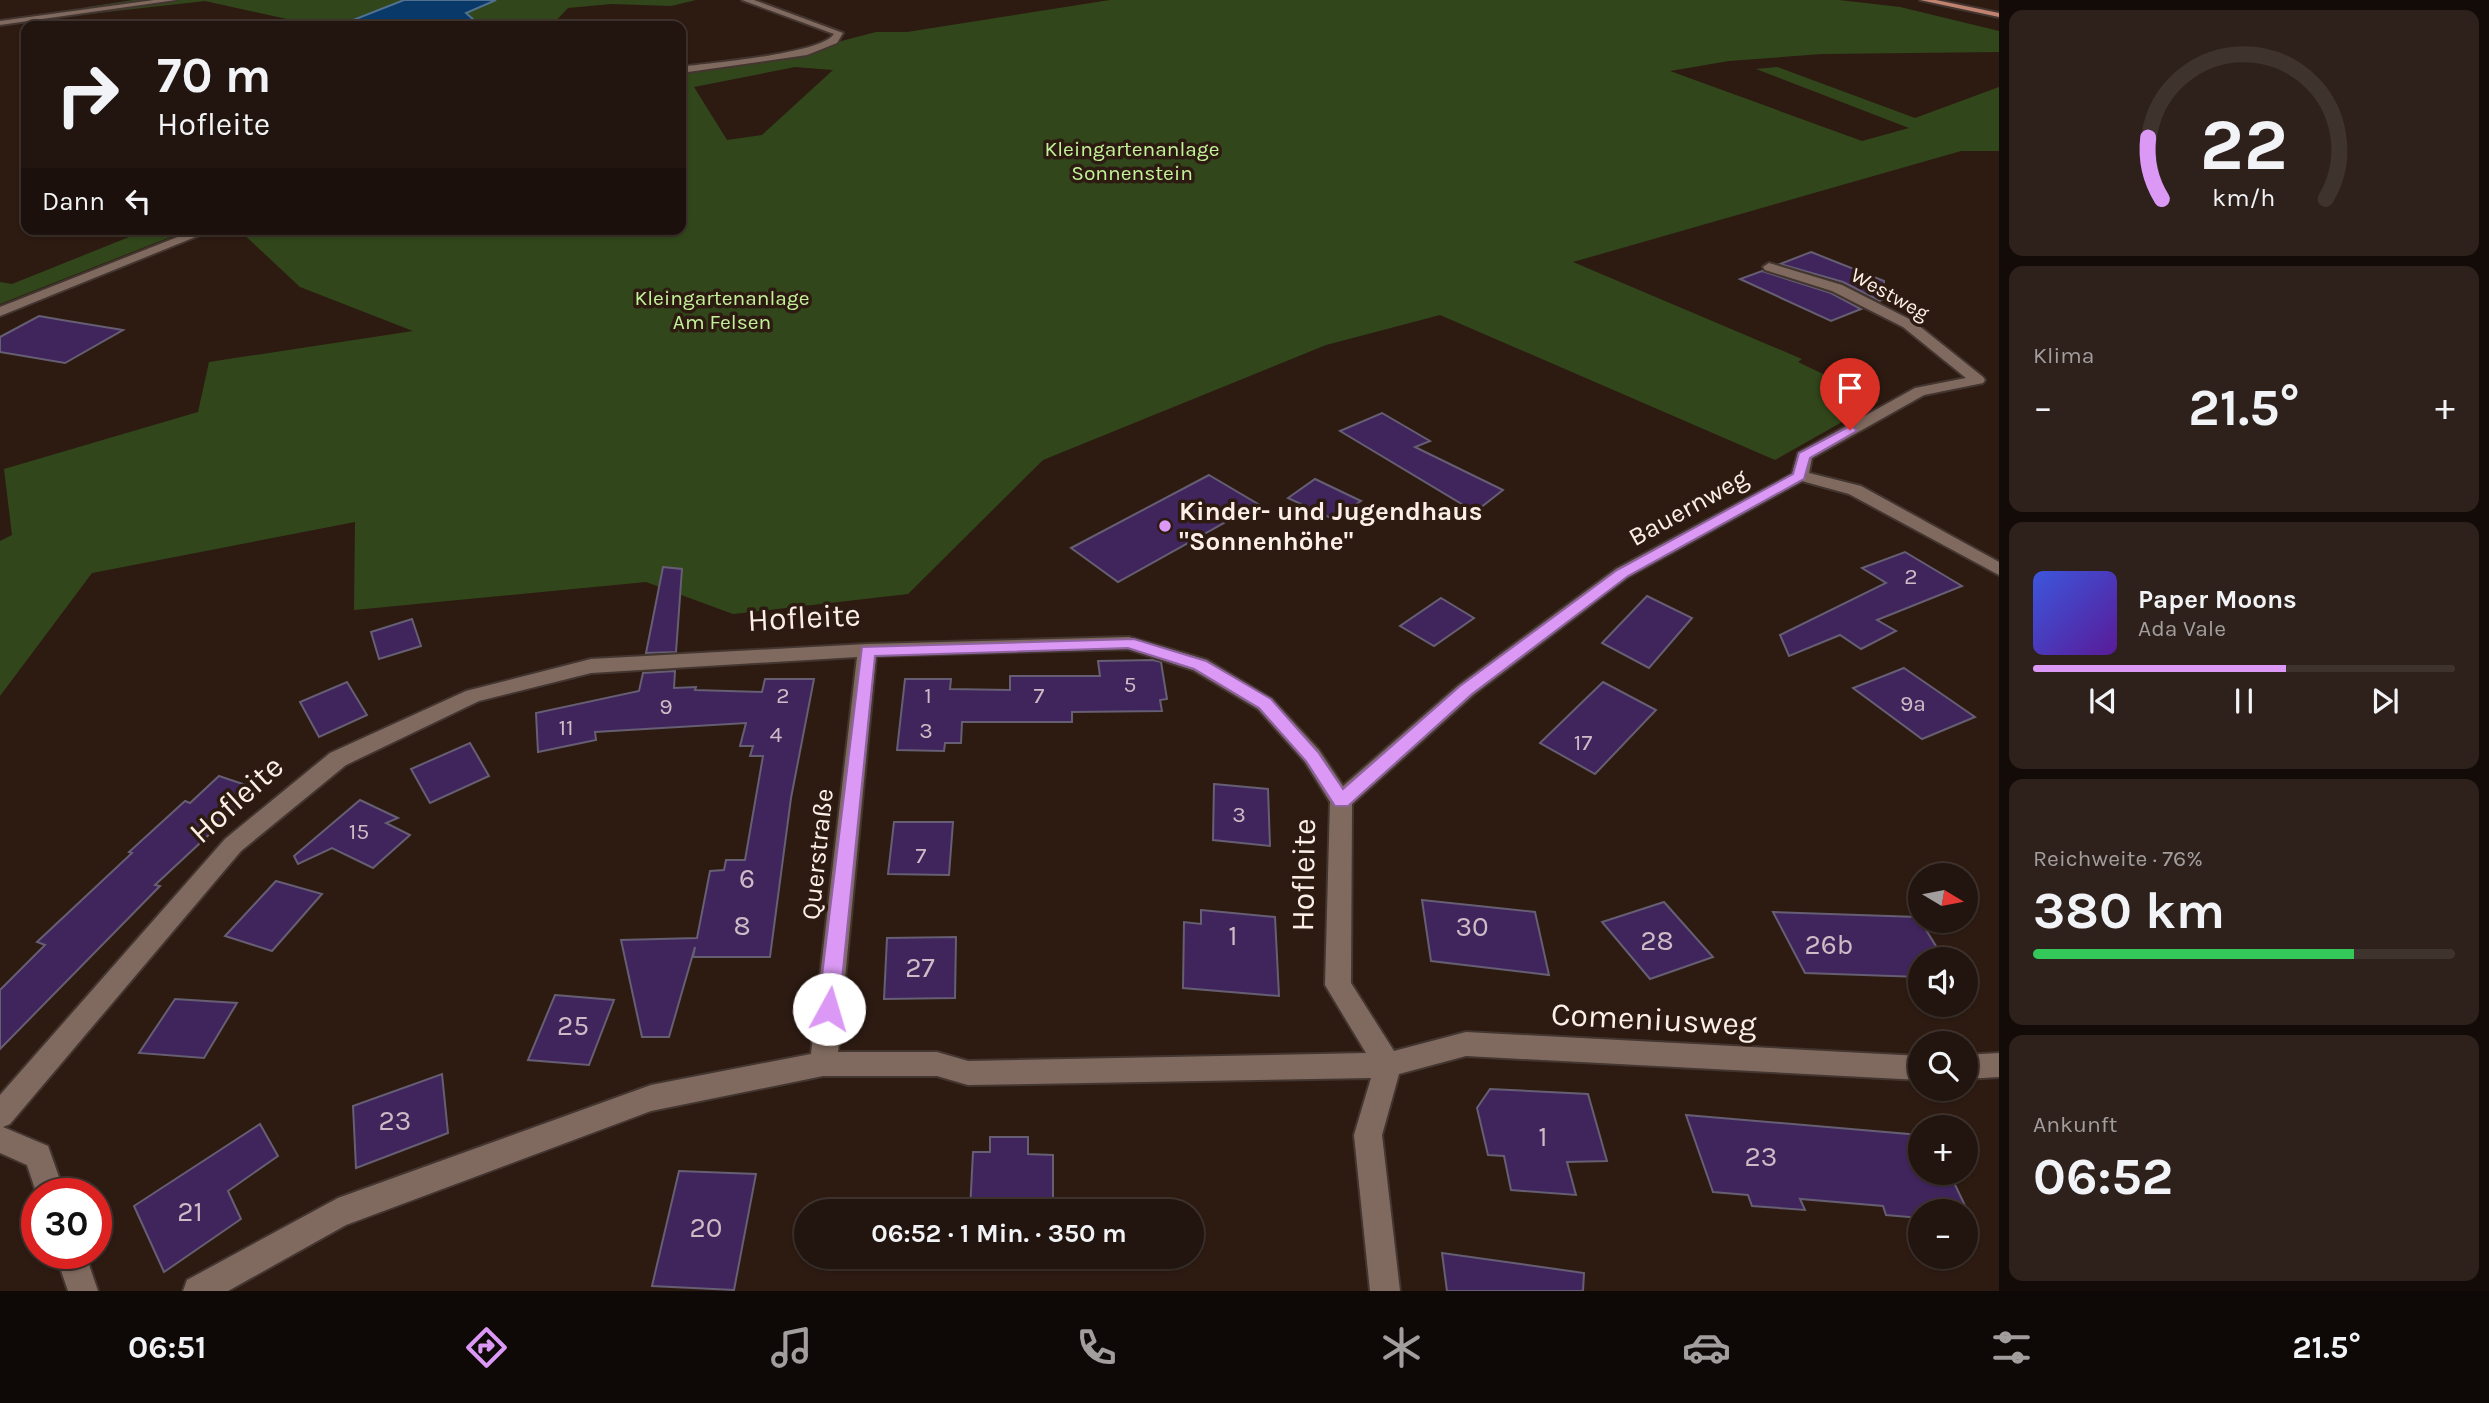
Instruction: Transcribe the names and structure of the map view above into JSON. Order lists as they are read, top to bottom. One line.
{"streets":{"street":["Westweg","Bauernweg","Hofleite","Querstraße","Comeniusweg"]},"crossings":[["Westweg","Bauernweg"],["Bauernweg","Hofleite"],["Hofleite","Querstraße"],["Hofleite","Comeniusweg"]],"parks":["Kleingartenanlage Sonnenstein","Kleingartenanlage Am Felsen"],"places":["Kinder- und Jugendhaus \"Sonnenhöhe\""],"house_numbers":["2","5","2","1","7","9a","9","11","3","4","17","3","15","7","6","8","30","1","28","26b","27","25","23","1","23","21","20"],"north":"right","page":{"turn":["70 m","Hofleite"],"then":"Dann","tile":["Klima",["Reichweite · 76%","380 km"],["Ankunft","06:52"]],"heat":["−","21.5°","+"],"song":["Paper Moons","Ada Vale"],"map_buttons":["+","−"],"limit":"30","trip":"06:52 · 1 Min. · 350 m","tabs":["06:51","21.5°"],"gauge":["22","km/h"]}}
